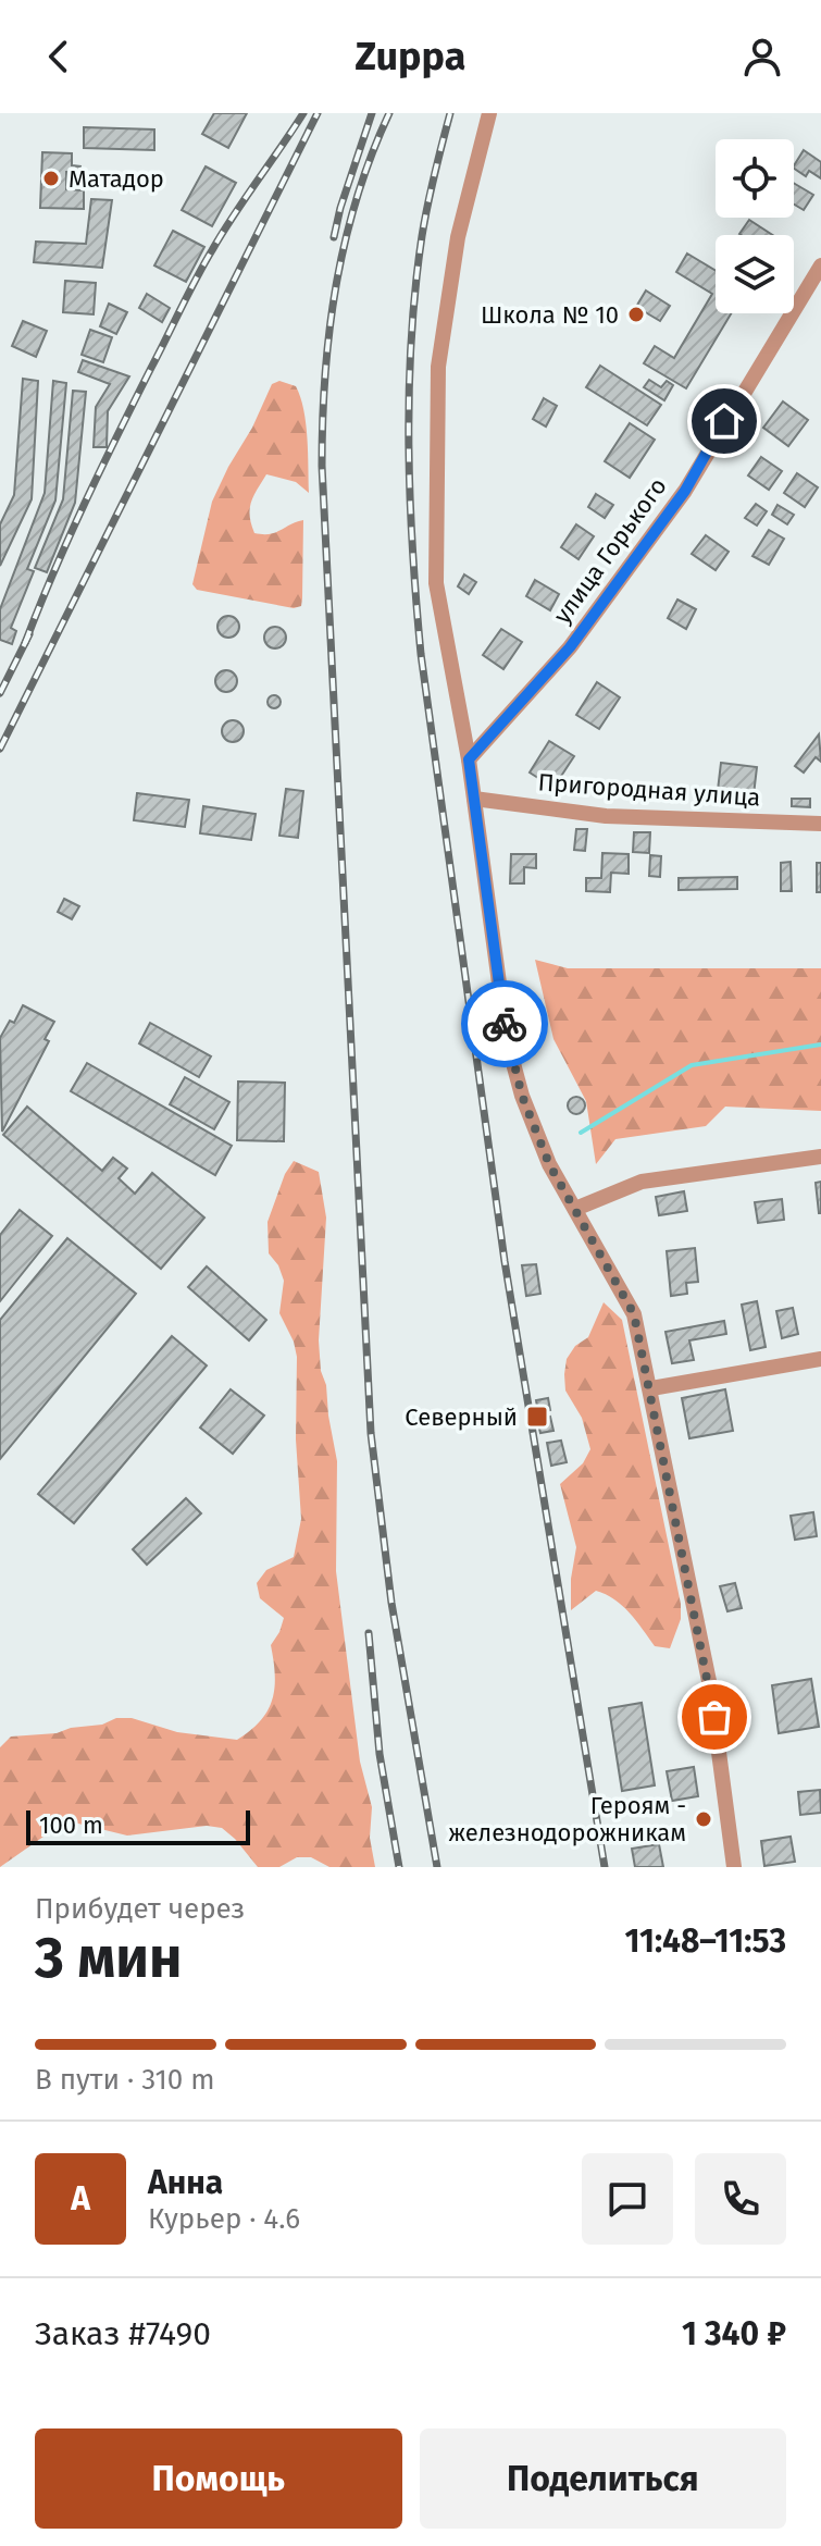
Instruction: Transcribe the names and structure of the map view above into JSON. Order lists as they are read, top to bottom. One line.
{"streets":{"street":["улица Горького","Пригородная улица"]},"places":{"other":["Матадор","Школа № 10","Героям - железнодорожникам"],"transit":["Северный"]},"scale_bar":"100 m","page":{"header":"Zuppa","scale":"100 m","heading":["3 мин","Прибудет через","11:48–11:53"],"panel":["Анна","Курьер · 4.6","Заказ #7490","1 340 ₽"],"bar":"В пути · 310 m","round":"А","buttons":["Помощь","Поделиться"]}}
